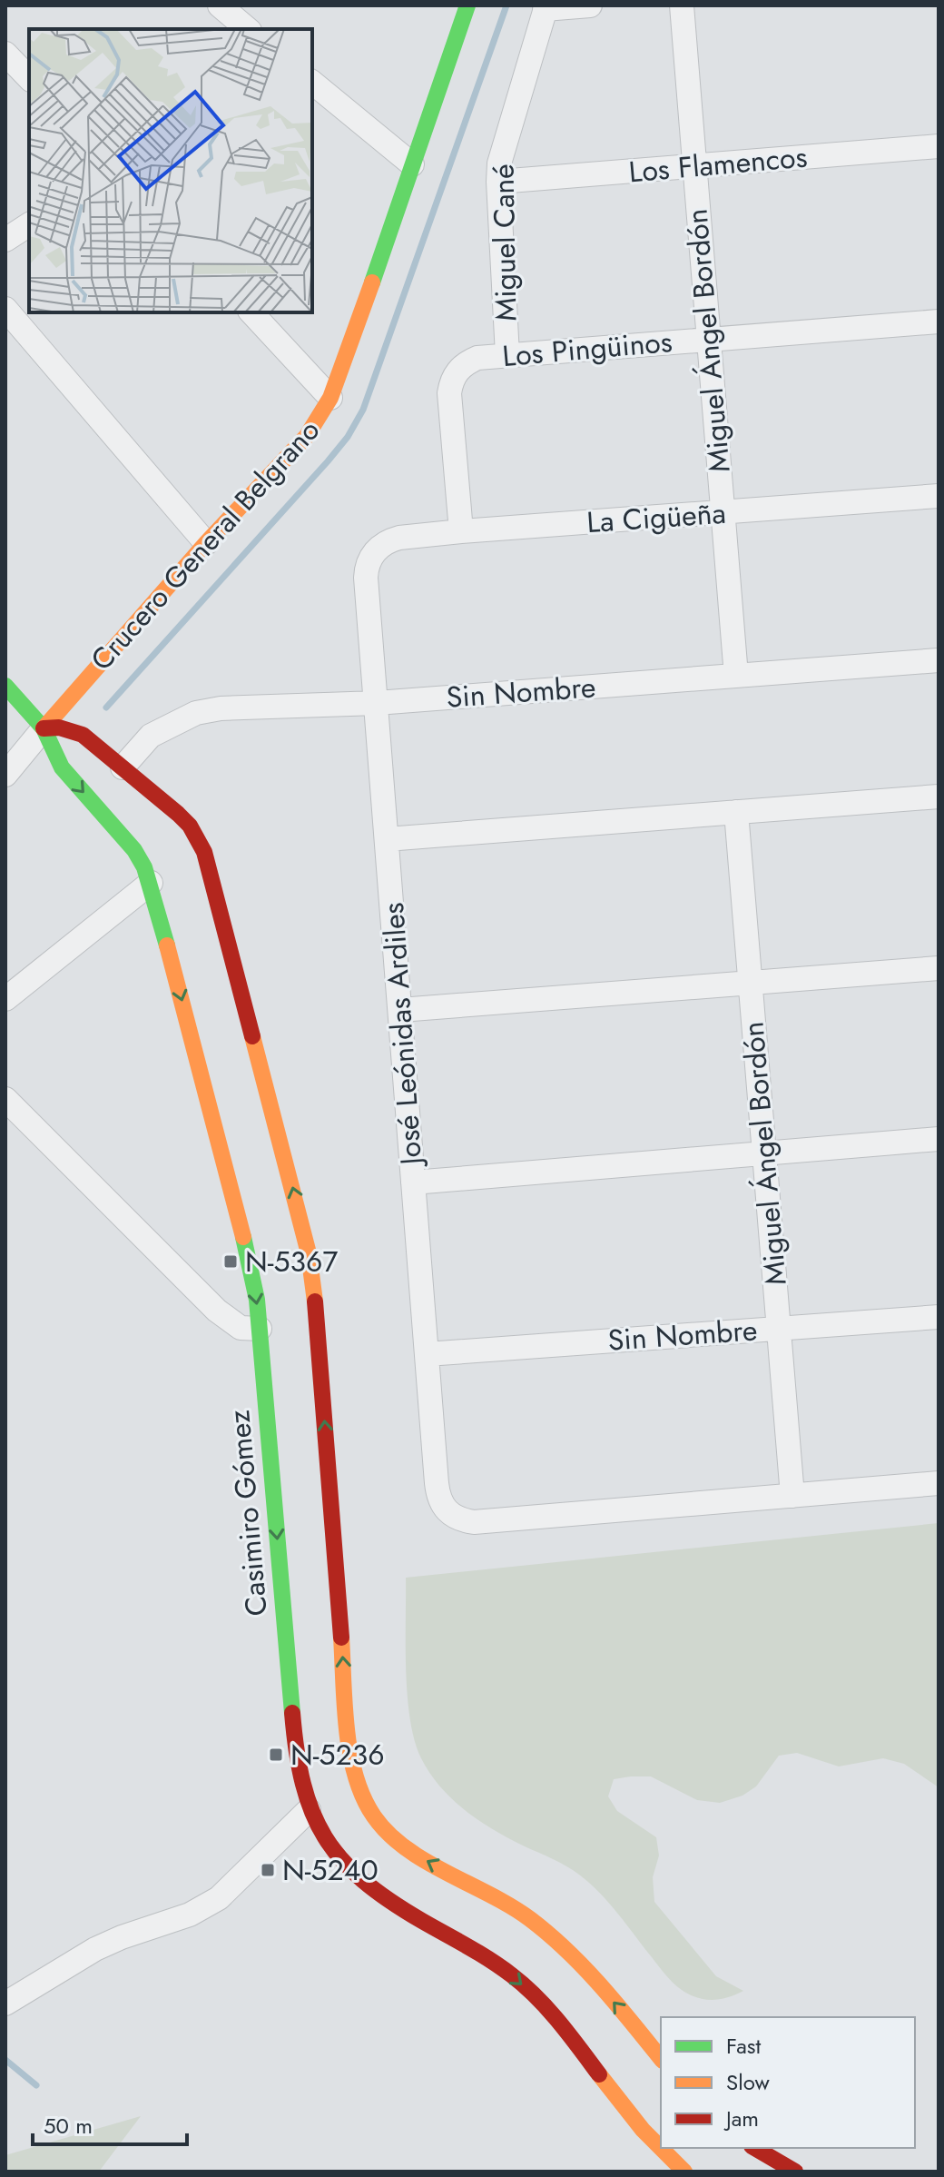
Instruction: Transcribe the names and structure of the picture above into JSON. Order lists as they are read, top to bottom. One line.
{"streets":{"main road":["Crucero General Belgrano","Casimiro Gómez"],"street":["Los Flamencos","Miguel Cané","Miguel Ángel Bordón","Los Pingüinos","La Cigüeña","Sin Nombre","José Leónidas Ardiles"]},"crossings":[["Los Flamencos","Miguel Cané"],["Los Flamencos","Miguel Ángel Bordón"],["Miguel Cané","Los Pingüinos"],["Miguel Ángel Bordón","Los Pingüinos"],["Miguel Ángel Bordón","La Cigüeña"],["Miguel Ángel Bordón","Sin Nombre"],["Miguel Ángel Bordón","José Leónidas Ardiles"],["Los Pingüinos","La Cigüeña"],["La Cigüeña","José Leónidas Ardiles"],["Crucero General Belgrano","Casimiro Gómez"],["Sin Nombre","José Leónidas Ardiles"]],"places":{"transit":["N-5367","N-5236","N-5240"]},"legend":["Fast","Slow","Jam"],"scale_bar":"50 m"}
